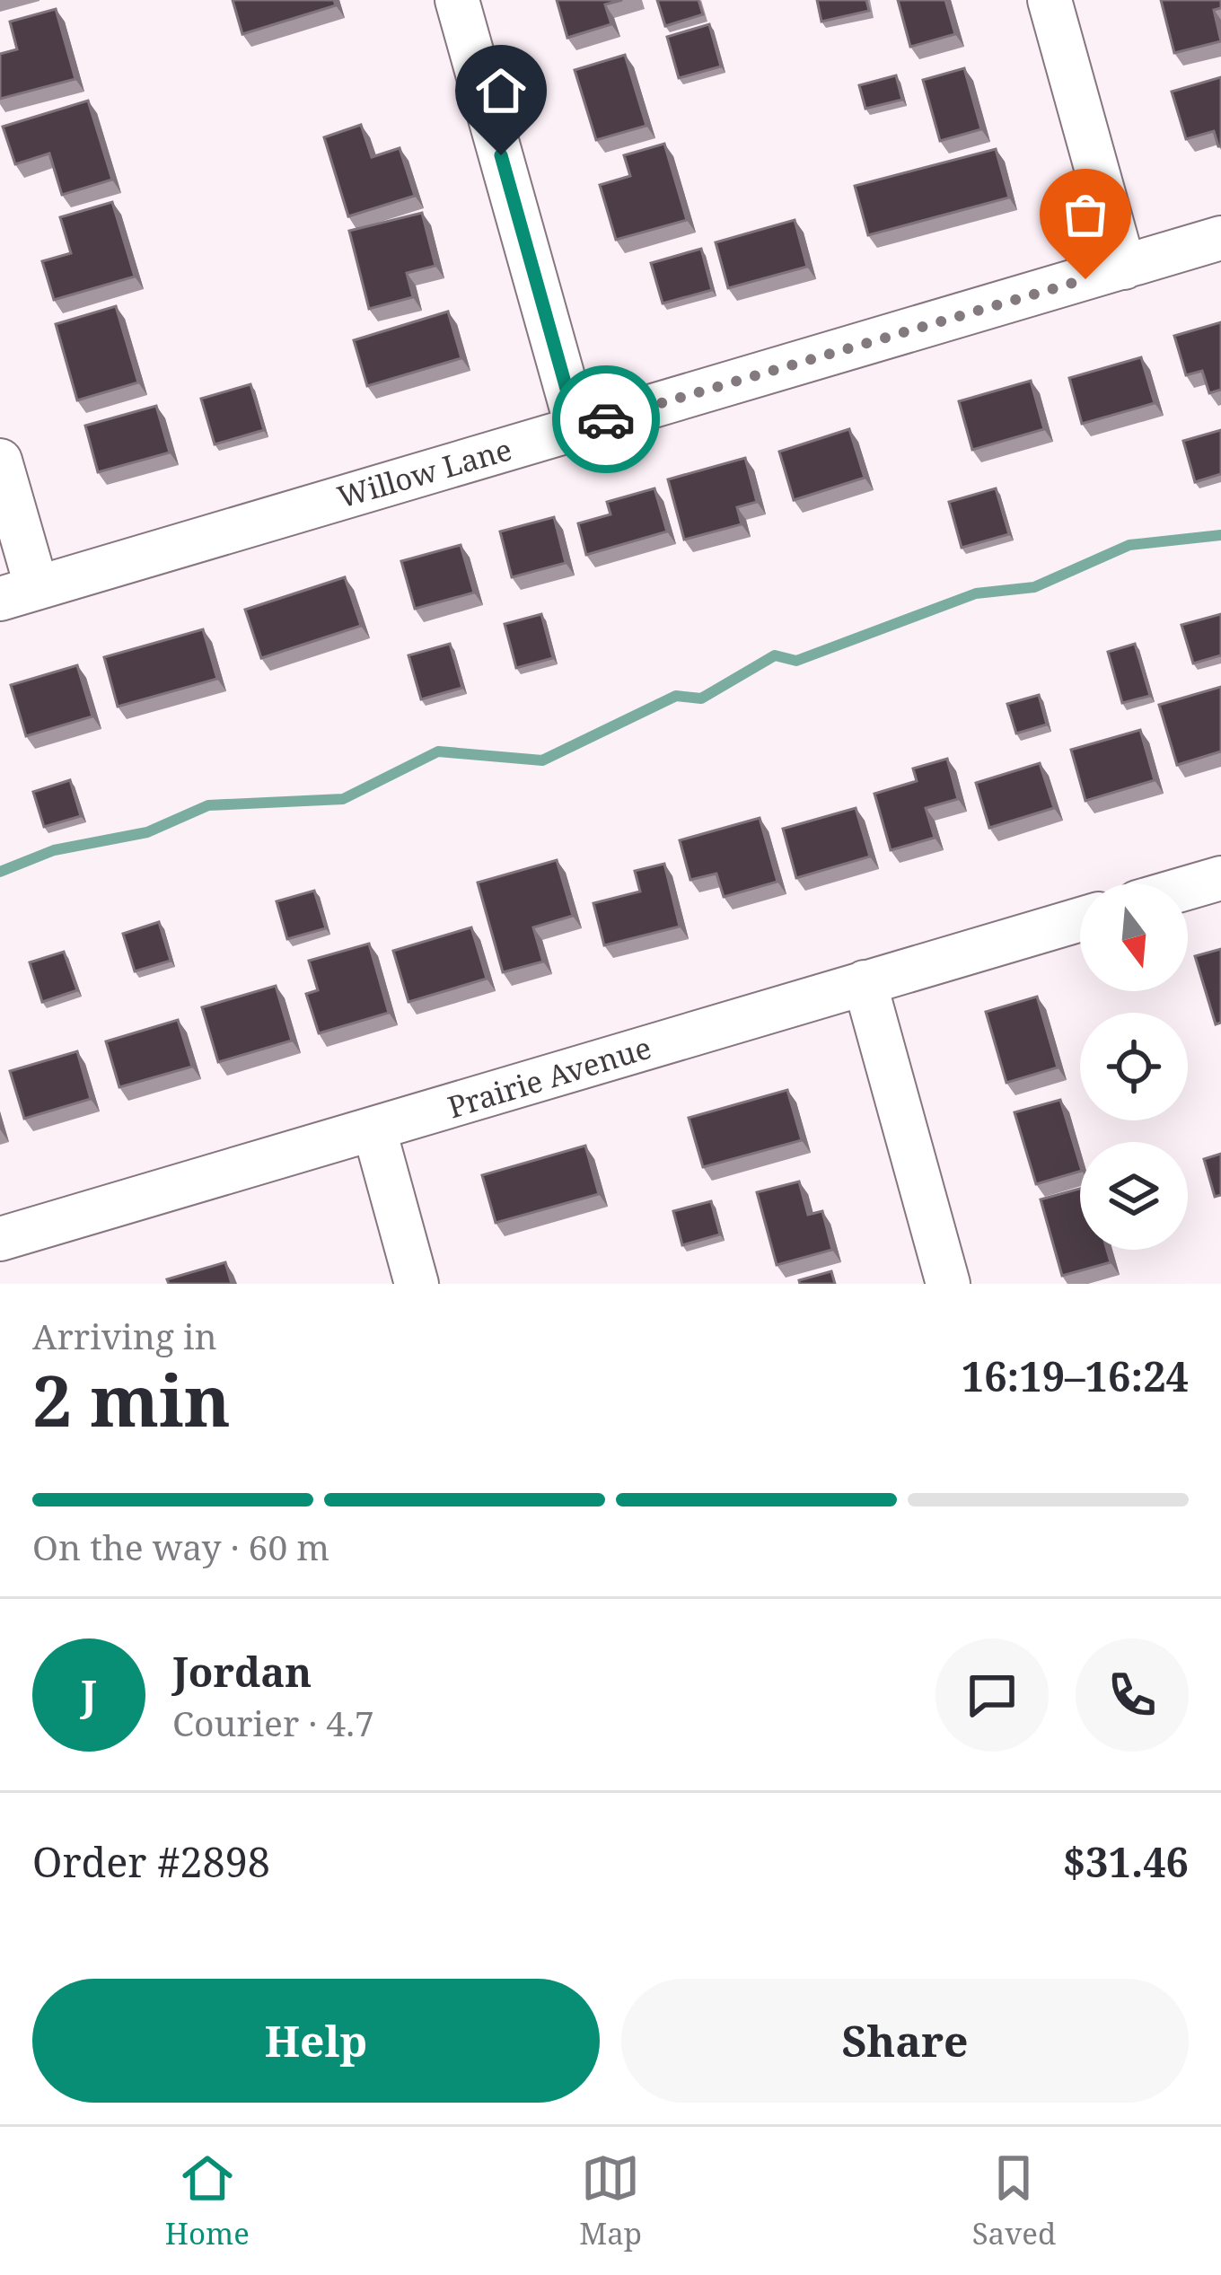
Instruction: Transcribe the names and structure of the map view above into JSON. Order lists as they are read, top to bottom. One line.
{"streets":{"street":["Willow Lane","Prairie Avenue"]},"north":"bottom","page":{"heading":["2 min","Arriving in","16:19–16:24"],"panel":["Jordan","Courier · 4.7","Order #2898","$31.46"],"bar":"On the way · 60 m","round":"J","buttons":["Help","Share"],"tabs":["Home","Map","Saved"]}}
